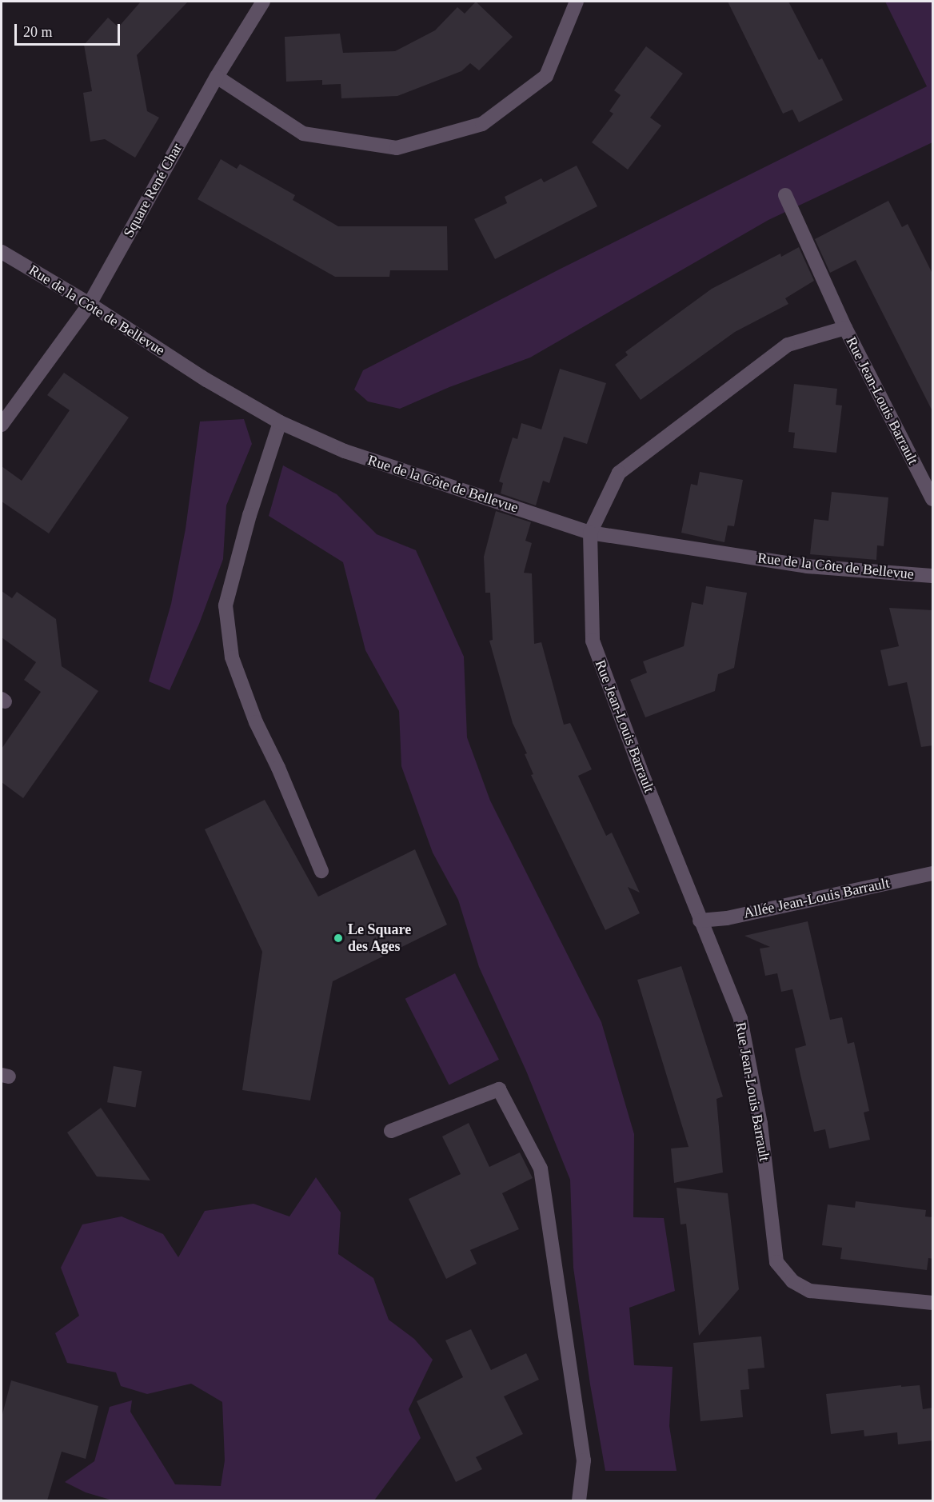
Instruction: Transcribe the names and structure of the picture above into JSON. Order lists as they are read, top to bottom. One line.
{"streets":{"street":["Square René Char","Rue de la Côte de Bellevue","Rue Jean-Louis Barrault","Allée Jean-Louis Barrault"]},"crossings":[["Square René Char","Rue de la Côte de Bellevue"],["Rue de la Côte de Bellevue","Rue Jean-Louis Barrault"],["Rue Jean-Louis Barrault","Allée Jean-Louis Barrault"]],"places":["Le Square des Ages"],"scale_bar":"20 m"}
